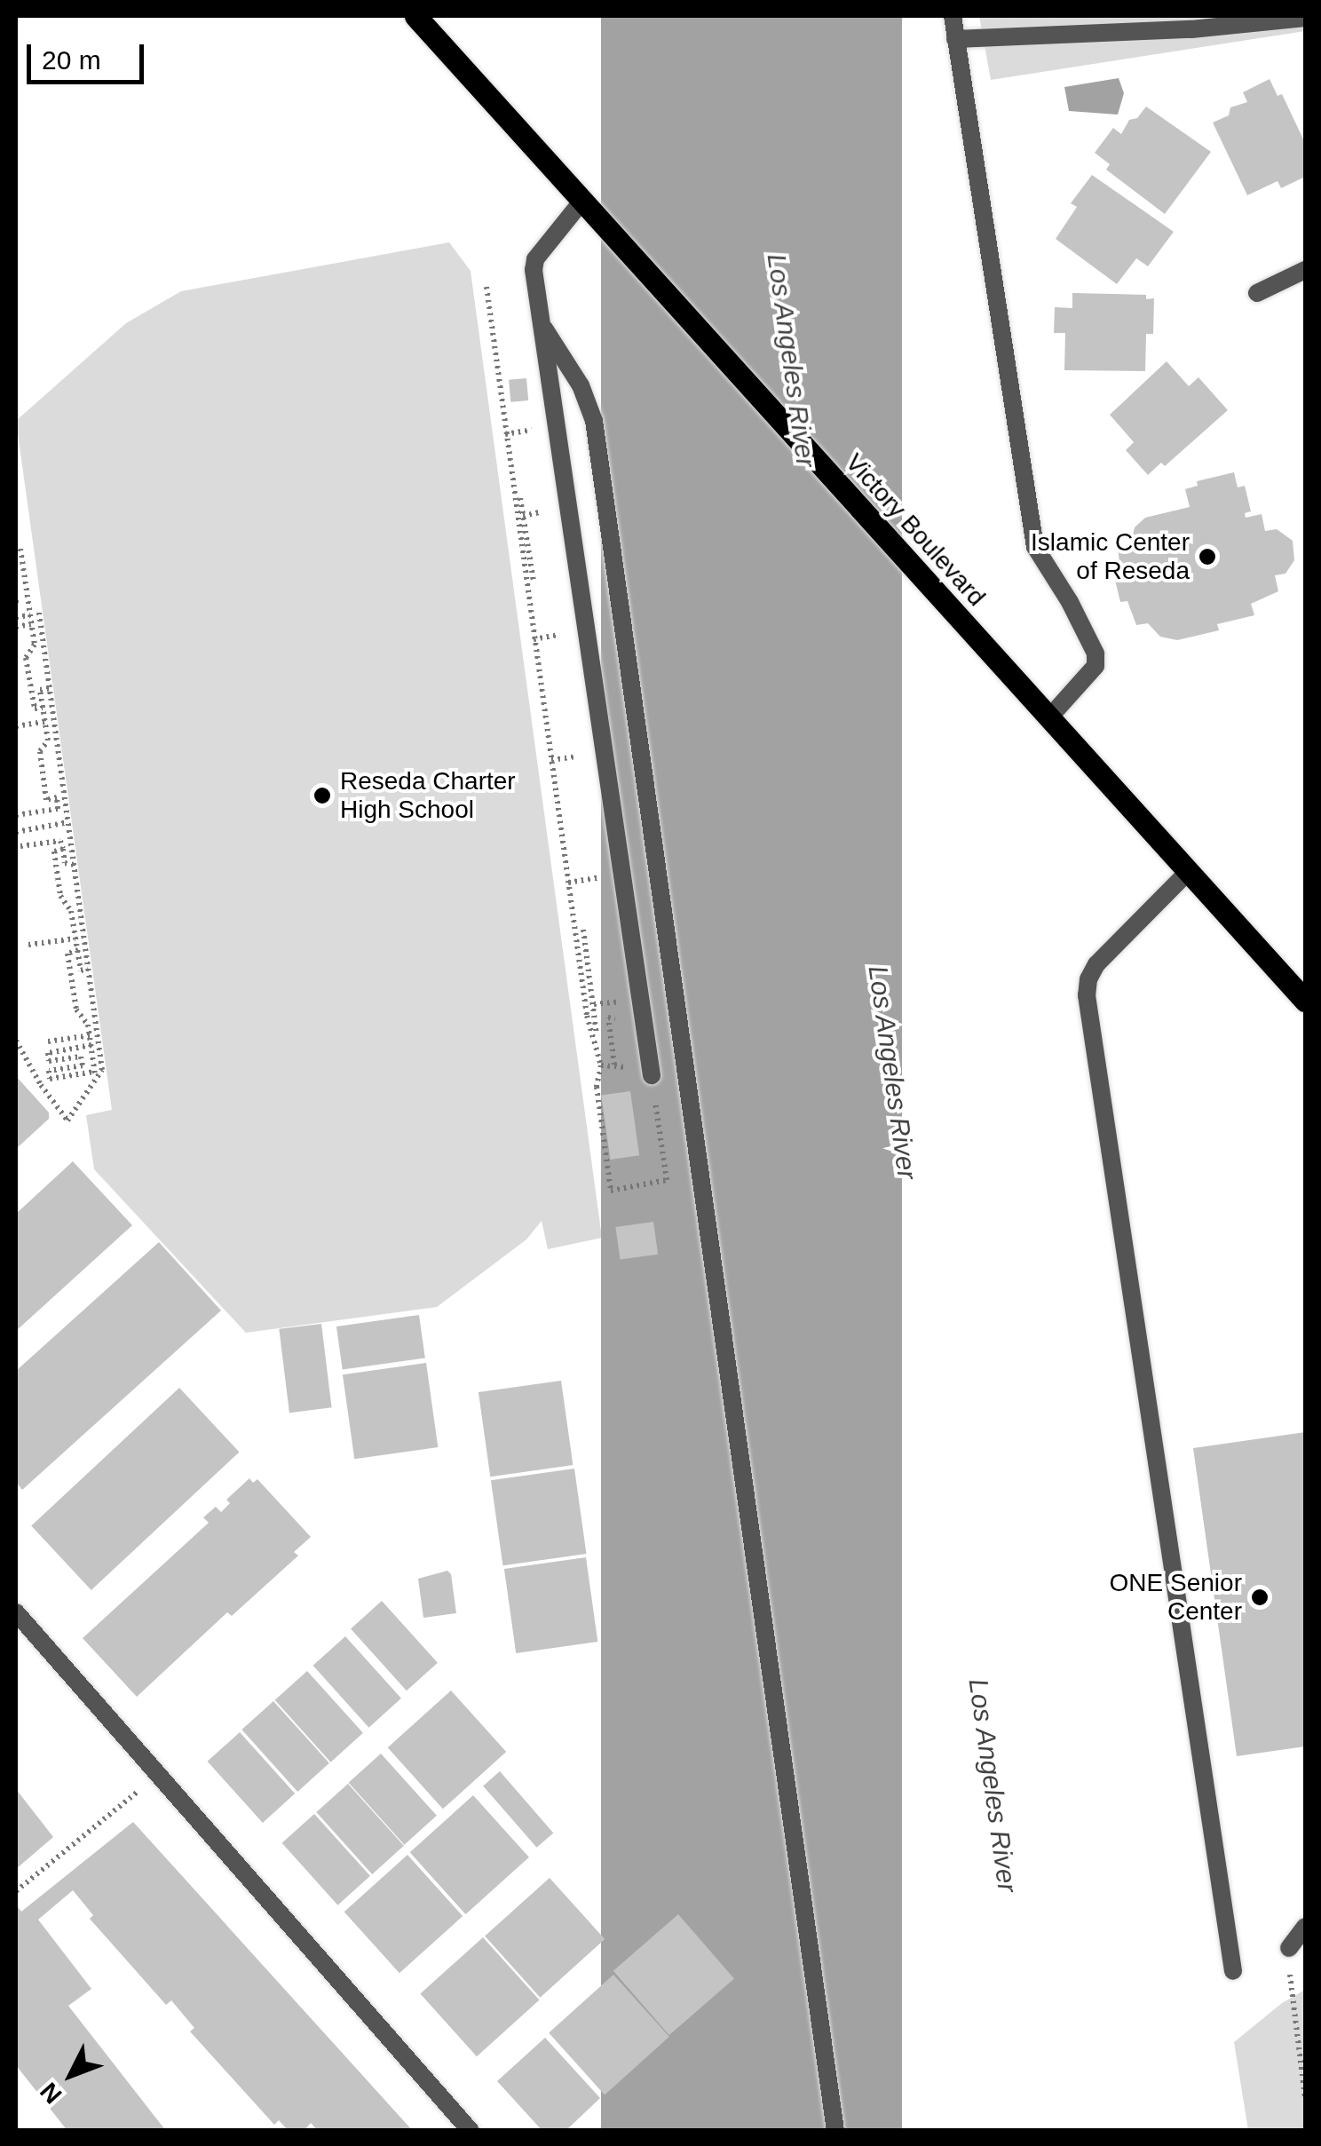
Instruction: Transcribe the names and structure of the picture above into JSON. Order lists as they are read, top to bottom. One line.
{"streets":{"main road":["Victory Boulevard"]},"water":["Los Angeles River"],"places":["Islamic Center of Reseda","Reseda Charter High School","ONE Senior Center"],"scale_bar":"20 m","north":"bottom left"}
